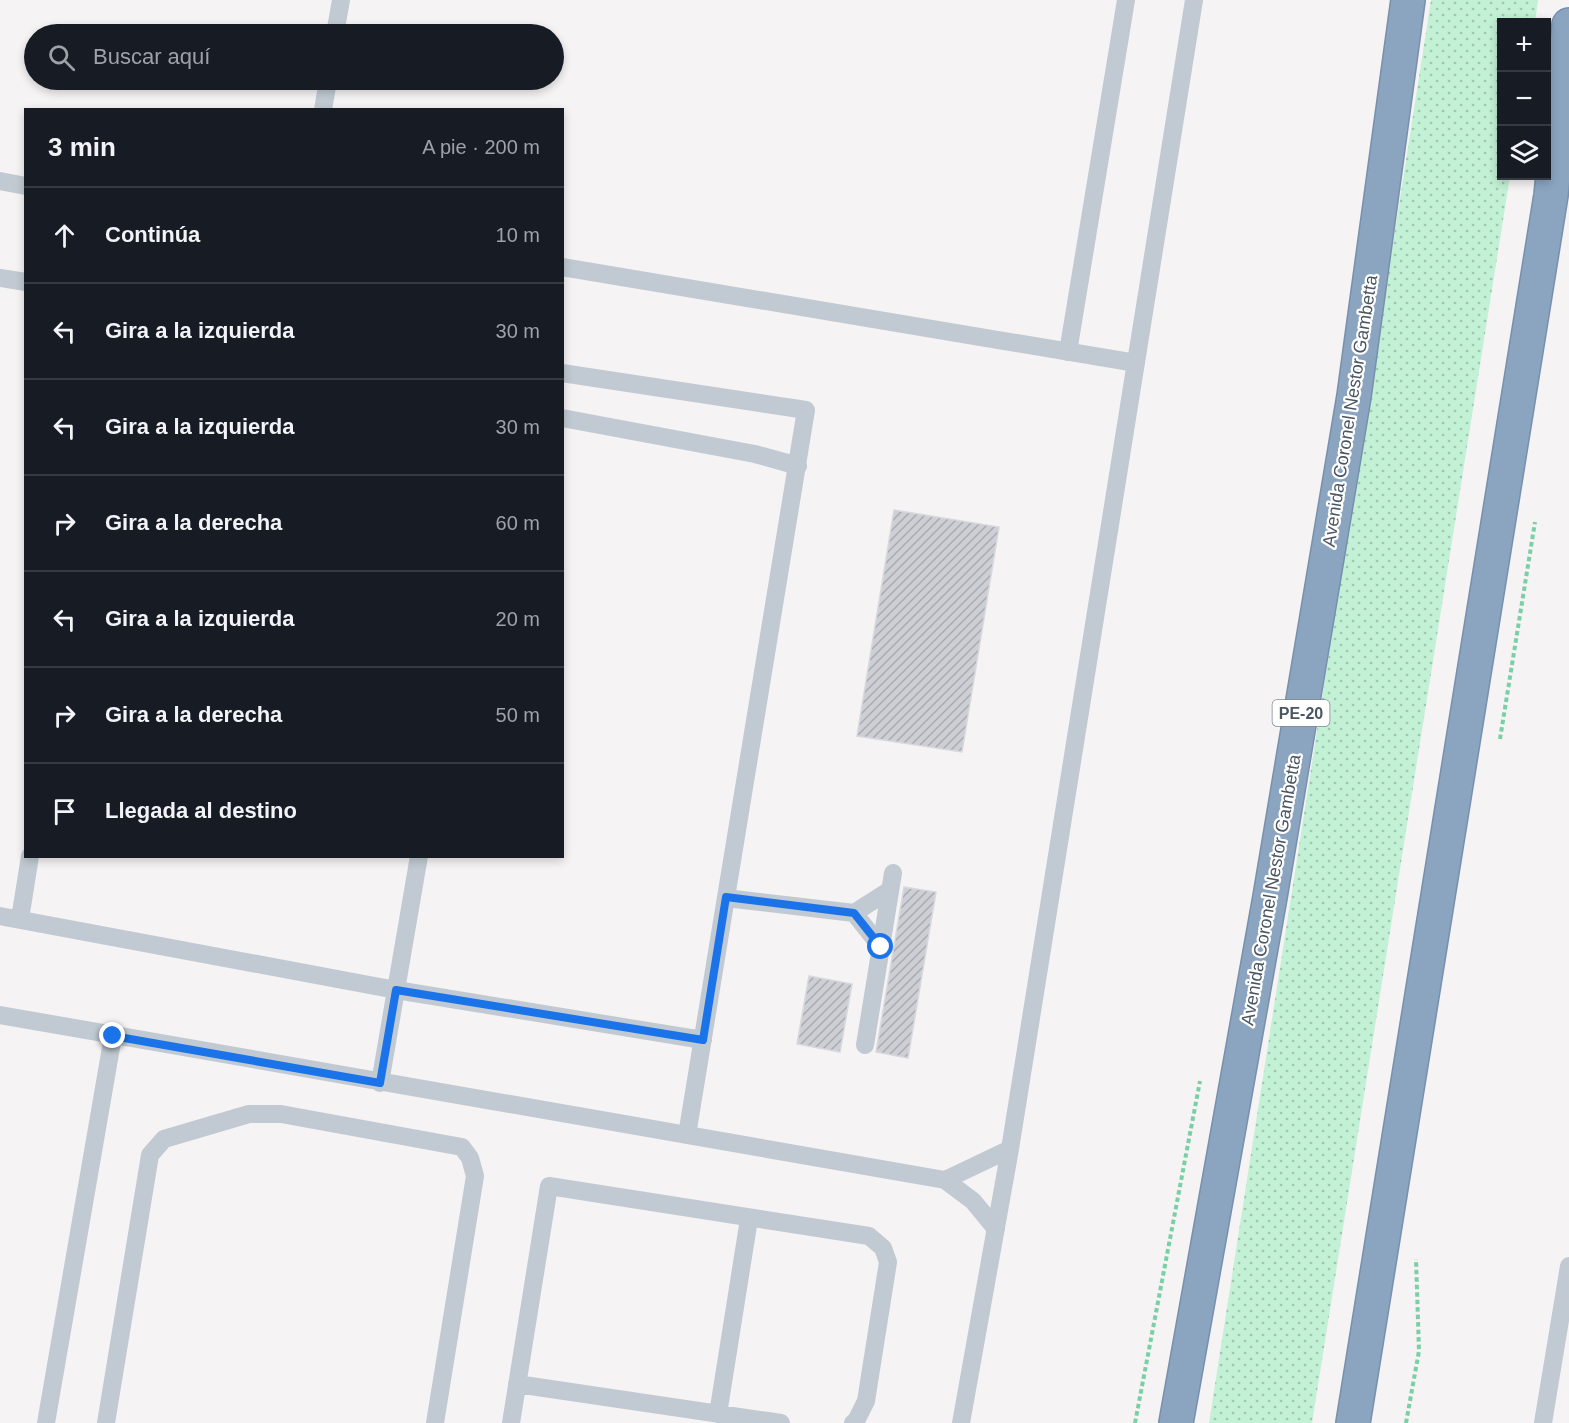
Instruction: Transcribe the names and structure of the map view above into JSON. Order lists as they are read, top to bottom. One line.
{"streets":{"highway":["Avenida Coronel Nestor Gambetta","PE-20"]},"page":{"map_buttons":["+","−"],"search":"Buscar aquí","heading":["3 min","A pie · 200 m"],"list":[["Continúa","10 m"],["Gira a la izquierda","30 m"],["Gira a la izquierda","30 m"],["Gira a la derecha","60 m"],["Gira a la izquierda","20 m"],["Gira a la derecha","50 m"],"Llegada al destino"]}}
